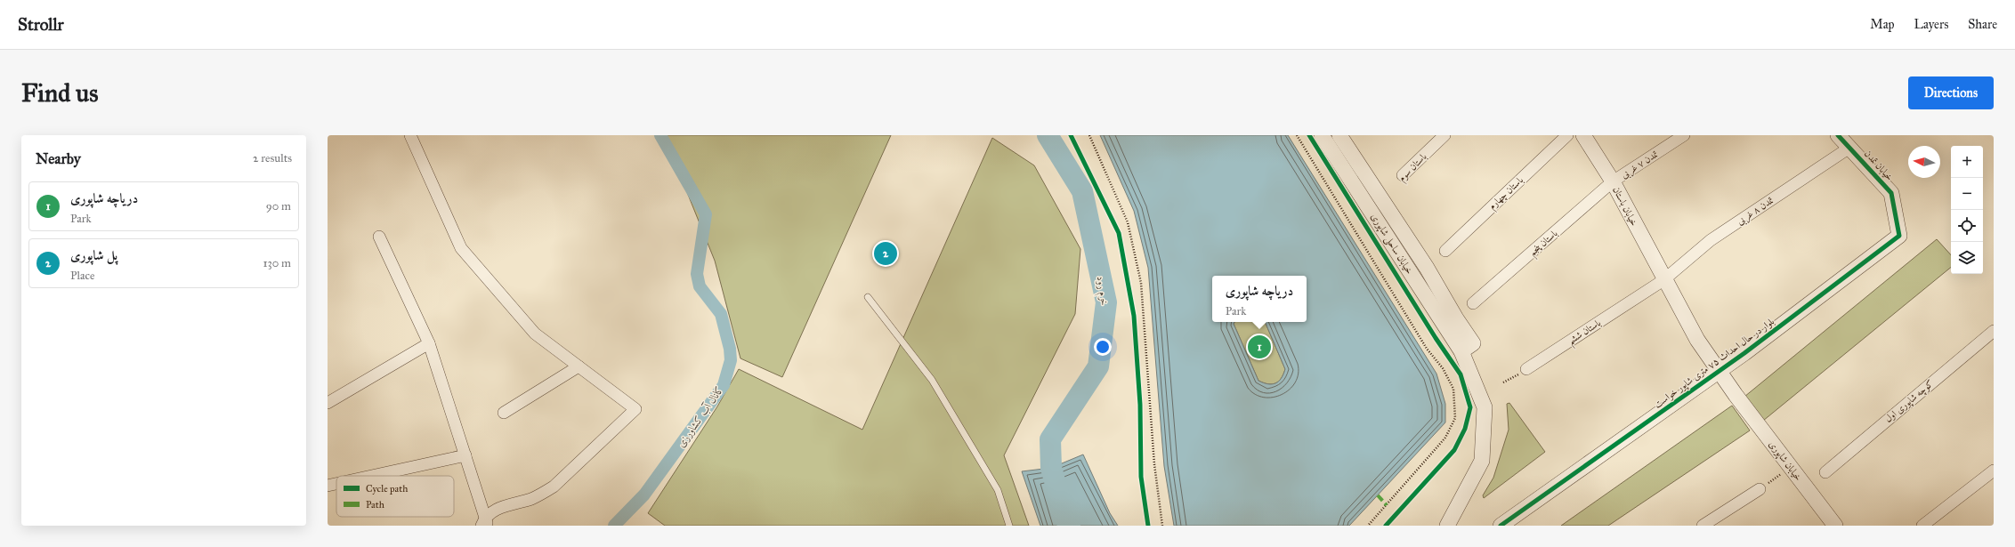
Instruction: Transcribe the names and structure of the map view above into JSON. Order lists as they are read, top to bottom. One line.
{"streets":{"street":["تمدن ۷ غربی","خیابان تمدن","باستان سوم","باستان چهارم","خیابان باستان","تمدن ۸ غربی","باستان پنجم","خیابان ساحلی شاپوری","باستان ششم","بلوار در حال احداث ۷۵ متری شاپور خواست","کوچه شاپوری اول","خیابان شاپوری"]},"crossings":[["تمدن ۷ غربی","خیابان باستان"],["تمدن ۷ غربی","باستان پنجم"],["خیابان تمدن","تمدن ۸ غربی"],["خیابان تمدن","بلوار در حال احداث ۷۵ متری شاپور خواست"],["خیابان باستان","تمدن ۸ غربی"],["خیابان باستان","باستان پنجم"],["خیابان باستان","باستان ششم"],["خیابان باستان","بلوار در حال احداث ۷۵ متری شاپور خواست"],["خیابان باستان","خیابان شاپوری"],["تمدن ۸ غربی","باستان ششم"],["بلوار در حال احداث ۷۵ متری شاپور خواست","خیابان شاپوری"]],"water":["خرم رود","کانال آب کشاورزی"],"legend":["Cycle path","Path"],"north":"left","page":{"header":"Strollr","nav":["Map","Layers","Share"],"buttons":"Directions","title":"Find us","heading":["Nearby","2 results"],"map_buttons":["+","−"],"list":[{"mark":"1","name":"دریاچه شاپوری","note":"Park","value":"90 m"},{"mark":"2","name":"پل شاپوری","note":"Place","value":"130 m"}],"pins":["2","1"],"popup":["دریاچه شاپوری","Park"]}}
